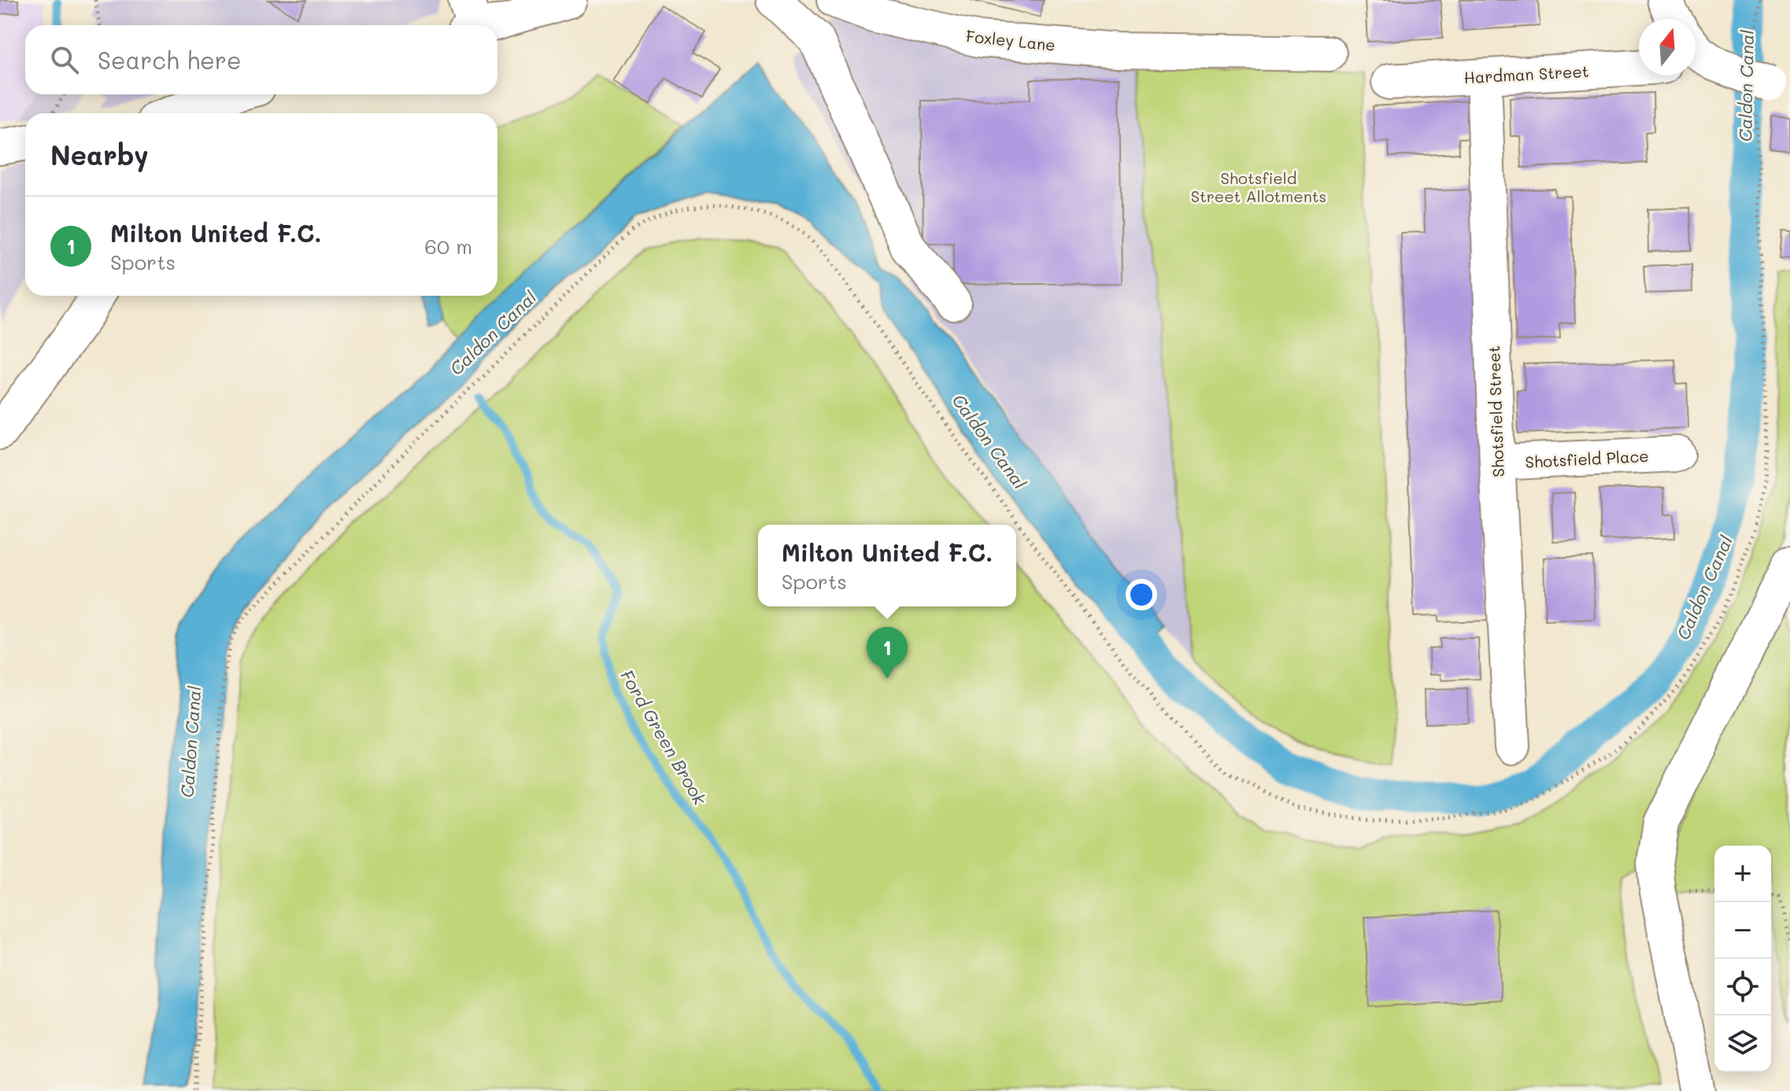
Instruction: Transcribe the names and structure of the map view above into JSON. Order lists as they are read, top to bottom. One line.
{"streets":{"street":["Foxley Lane","Hardman Street","Shotsfield Street","Shotsfield Place"]},"crossings":[["Hardman Street","Shotsfield Street"],["Shotsfield Street","Shotsfield Place"]],"water":["Caldon Canal","Ford Green Brook"],"parks":["Shotsfield Street Allotments"],"north":"top","page":{"search":"Search here","heading":"Nearby","list":[{"mark":"1","name":"Milton United F.C.","note":"Sports","value":"60 m"}],"popup":["Milton United F.C.","Sports"],"pins":"1","map_buttons":["+","−"]}}
